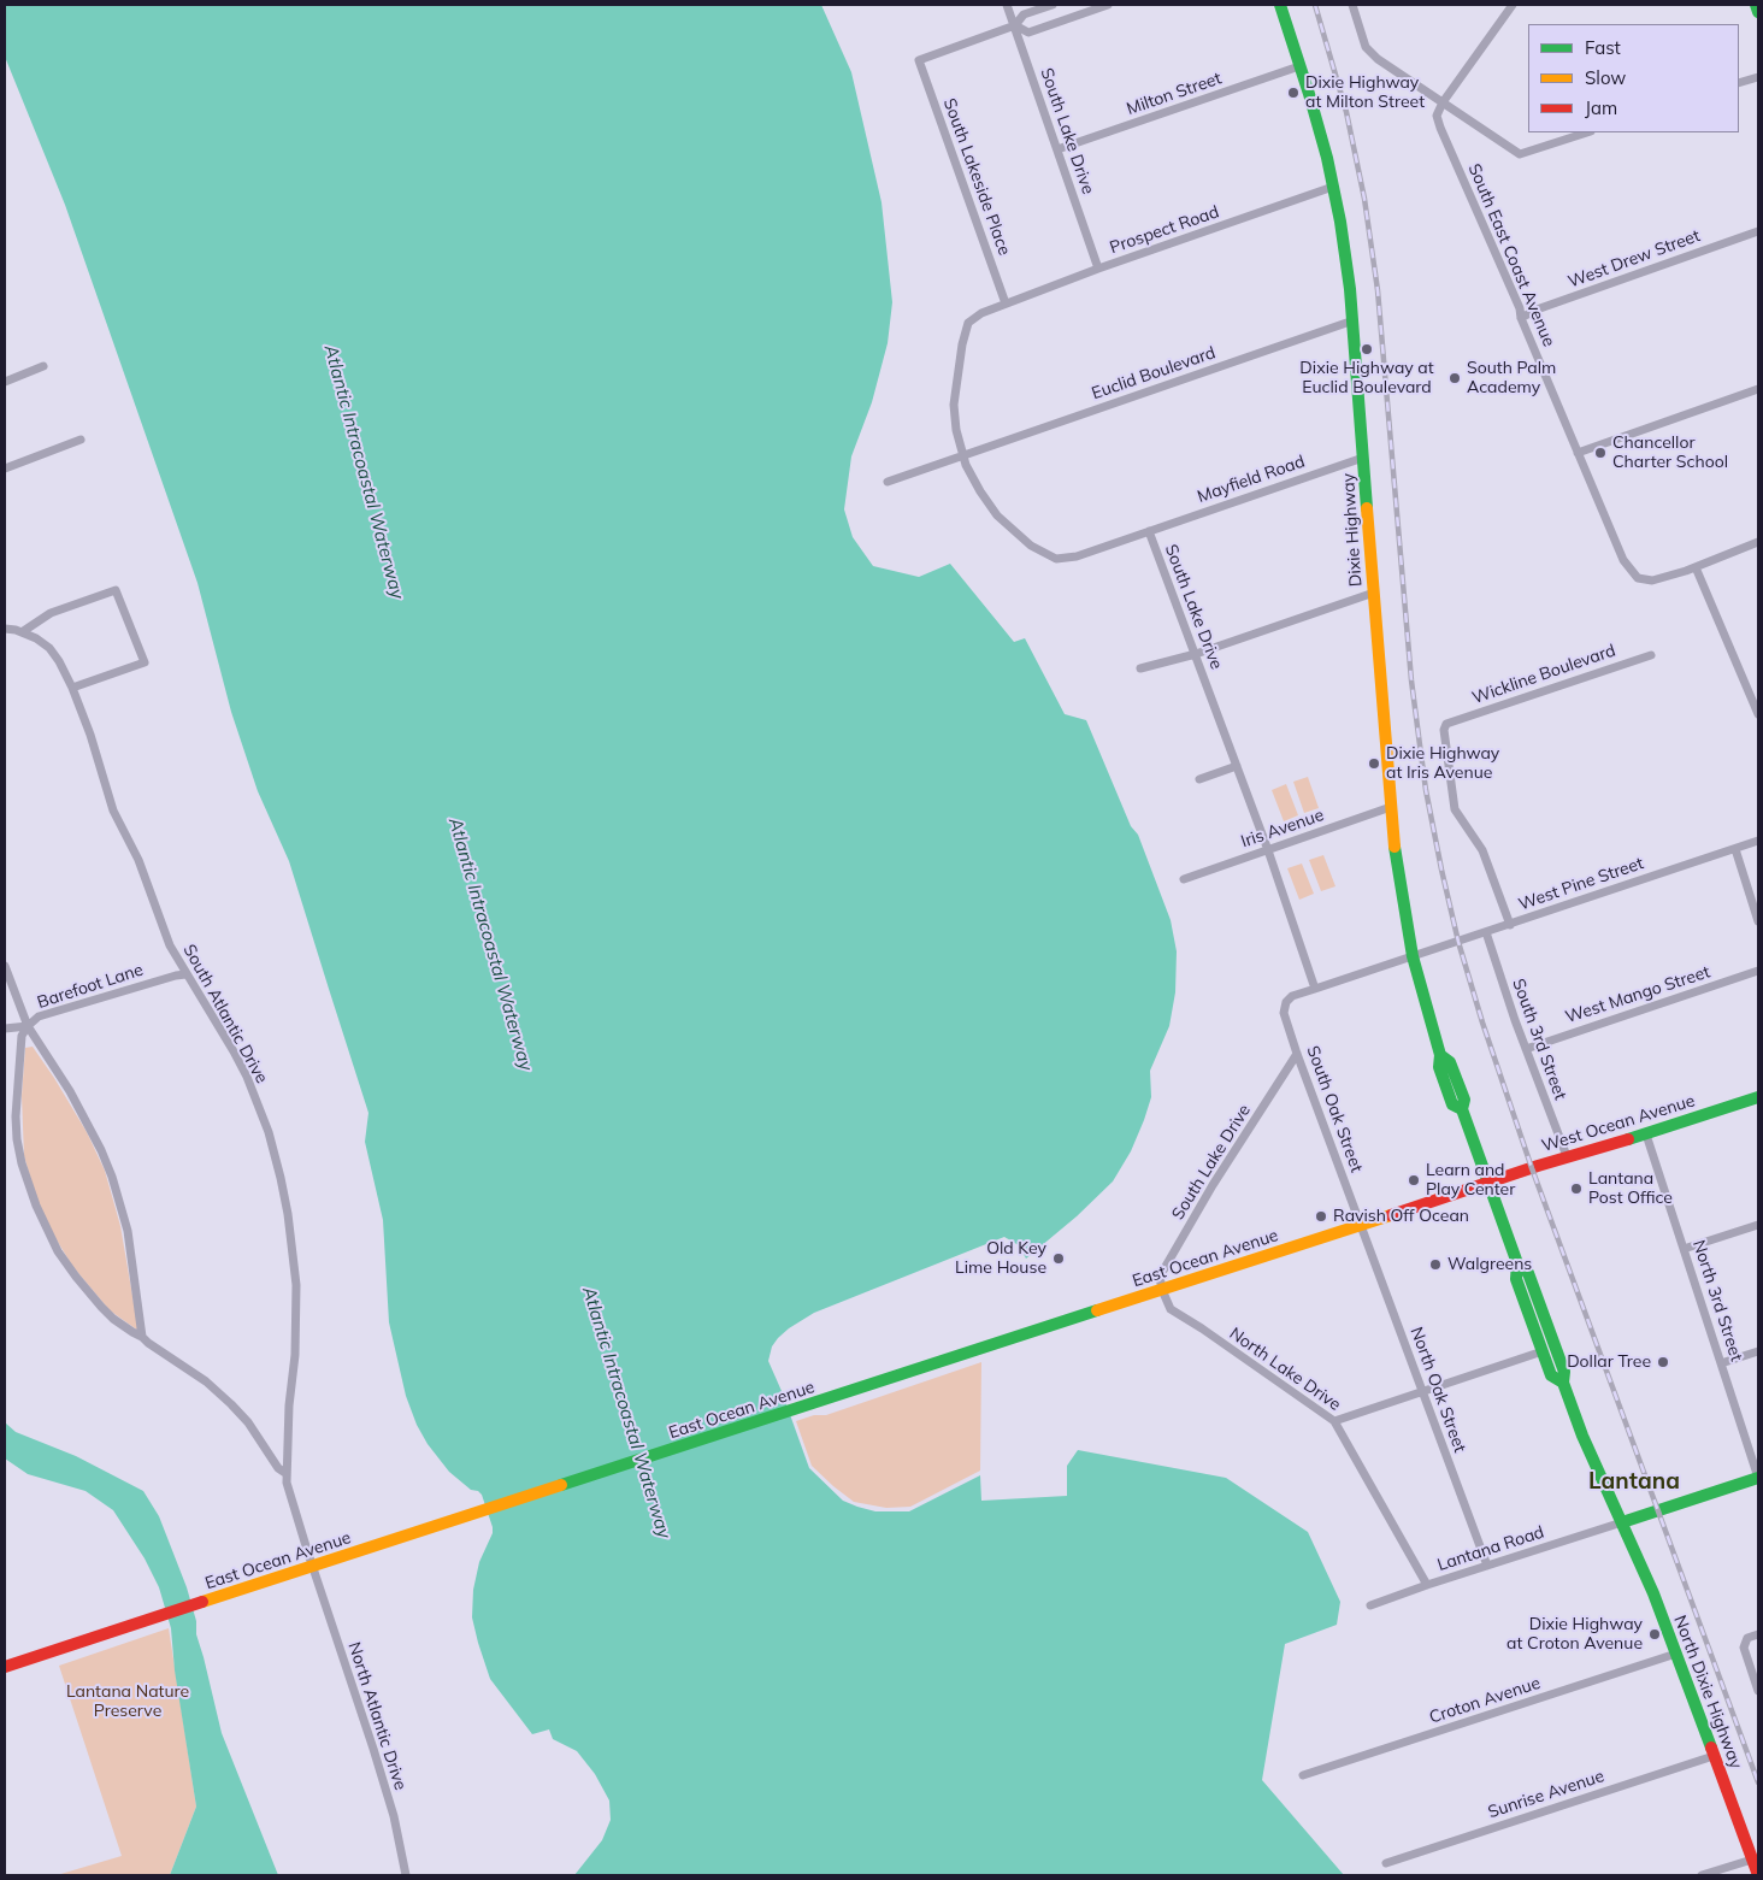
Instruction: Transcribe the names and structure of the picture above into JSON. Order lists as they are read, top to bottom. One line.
{"streets":{"main road":["Dixie Highway","West Ocean Avenue","East Ocean Avenue","North Dixie Highway"],"street":["Milton Street","South Lake Drive","South Lakeside Place","Prospect Road","South East Coast Avenue","West Drew Street","Euclid Boulevard","Mayfield Road","Wickline Boulevard","Iris Avenue","West Pine Street","Barefoot Lane","West Mango Street","South Atlantic Drive","South 3rd Street","South Oak Street","North 3rd Street","North Lake Drive","North Oak Street","Lantana Road","Croton Avenue","North Atlantic Drive","Sunrise Avenue"]},"crossings":[["Milton Street","South Lake Drive"],["Milton Street","Dixie Highway"],["South Lake Drive","South Lakeside Place"],["South Lake Drive","Prospect Road"],["South Lake Drive","Euclid Boulevard"],["South Lake Drive","Mayfield Road"],["South Lake Drive","Iris Avenue"],["South Lake Drive","West Pine Street"],["South Lake Drive","South Oak Street"],["South Lake Drive","East Ocean Avenue"],["South Lake Drive","North Lake Drive"],["South Lakeside Place","Prospect Road"],["Prospect Road","Dixie Highway"],["South East Coast Avenue","West Drew Street"],["Euclid Boulevard","Dixie Highway"],["Mayfield Road","Dixie Highway"],["Dixie Highway","Iris Avenue"],["Dixie Highway","West Pine Street"],["Dixie Highway","West Ocean Avenue"],["Dixie Highway","East Ocean Avenue"],["Dixie Highway","Lantana Road"],["Dixie Highway","North Dixie Highway"],["Wickline Boulevard","West Pine Street"],["West Pine Street","South 3rd Street"],["West Pine Street","South Oak Street"],["Barefoot Lane","South Atlantic Drive"],["West Mango Street","South 3rd Street"],["South Atlantic Drive","East Ocean Avenue"],["South Atlantic Drive","North Atlantic Drive"],["South 3rd Street","West Ocean Avenue"],["South Oak Street","East Ocean Avenue"],["South Oak Street","North Oak Street"],["West Ocean Avenue","East Ocean Avenue"],["West Ocean Avenue","North 3rd Street"],["East Ocean Avenue","North Lake Drive"],["East Ocean Avenue","North Oak Street"],["East Ocean Avenue","North Atlantic Drive"],["North Lake Drive","Lantana Road"],["North Oak Street","Lantana Road"],["Lantana Road","North Dixie Highway"],["North Dixie Highway","Croton Avenue"],["North Dixie Highway","Sunrise Avenue"]],"districts":["Lantana"],"water":["Atlantic Intracoastal Waterway"],"parks":["Lantana Nature Preserve"],"places":["Dixie Highway at Milton Street","Dixie Highway at Euclid Boulevard","South Palm Academy","Chancellor Charter School","Dixie Highway at Iris Avenue","Learn and Play Center","Lantana Post Office","Ravish Off Ocean","Old Key Lime House","Walgreens","Dollar Tree","Dixie Highway at Croton Avenue"],"legend":["Fast","Slow","Jam"]}
